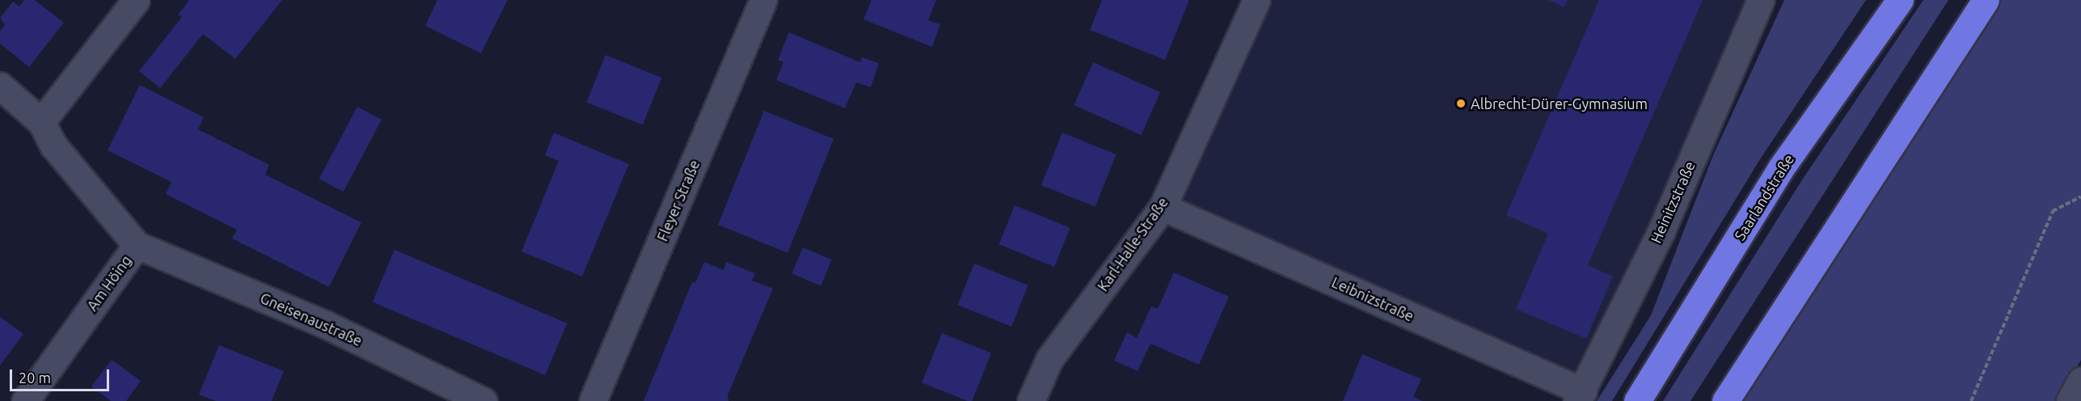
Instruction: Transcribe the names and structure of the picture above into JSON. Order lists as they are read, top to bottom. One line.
{"streets":{"highway":["Saarlandstraße"],"street":["Fleyer Straße","Heinitzstraße","Karl-Halle-Straße","Am Höing","Leibnizstraße","Gneisenaustraße"]},"crossings":[["Heinitzstraße","Leibnizstraße"],["Karl-Halle-Straße","Leibnizstraße"],["Am Höing","Gneisenaustraße"]],"places":["Albrecht-Dürer-Gymnasium"],"scale_bar":"20 m"}
